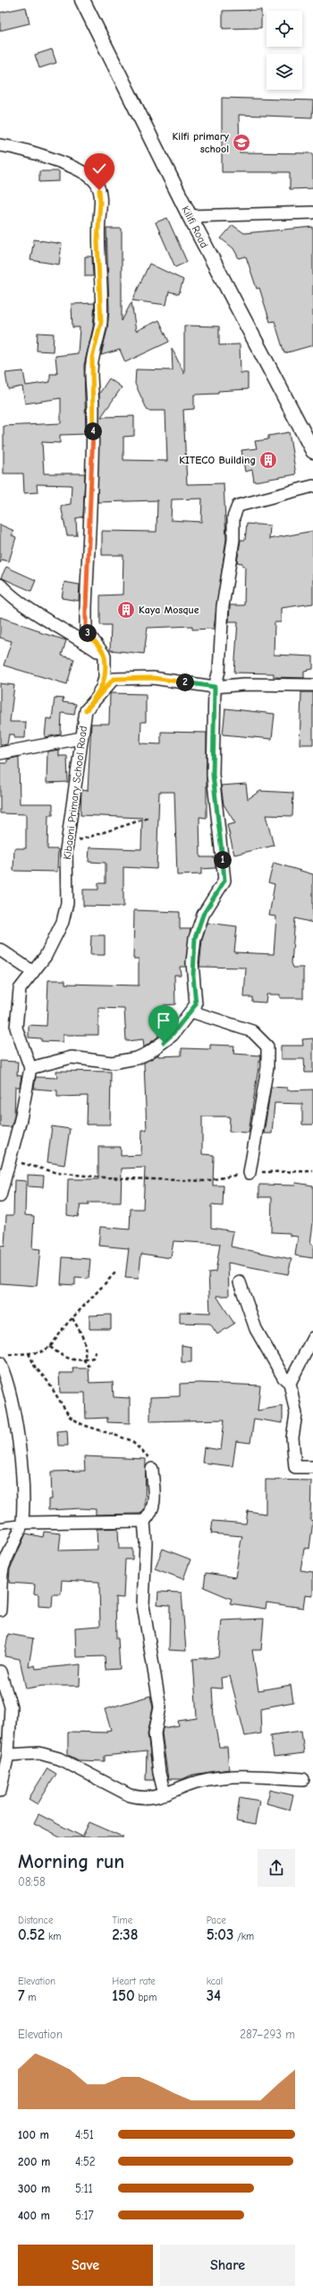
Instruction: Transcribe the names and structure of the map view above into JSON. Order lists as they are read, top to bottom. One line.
{"streets":{"street":["Kilifi Road","Kibaoni Primary School Road"]},"places":{"school or university":["Kilfi primary school"],"building":["KITECO Building","Kaya Mosque"]},"page":{"pins":["4","3","2","1"],"heading":["Morning run","08:58"],"stats":[["Distance","0.52 km"],["Time","2:38"],["Pace","5:03 /km"],["Elevation","7 m"],["Heart rate","150 bpm"],["kcal","34"]],"chart":["Elevation","287–293 m"],"list":[{"name":"100 m","note":"4:51"},{"name":"200 m","note":"4:52"},{"name":"300 m","note":"5:11"},{"name":"400 m","note":"5:17"}],"buttons":["Save","Share"]}}
